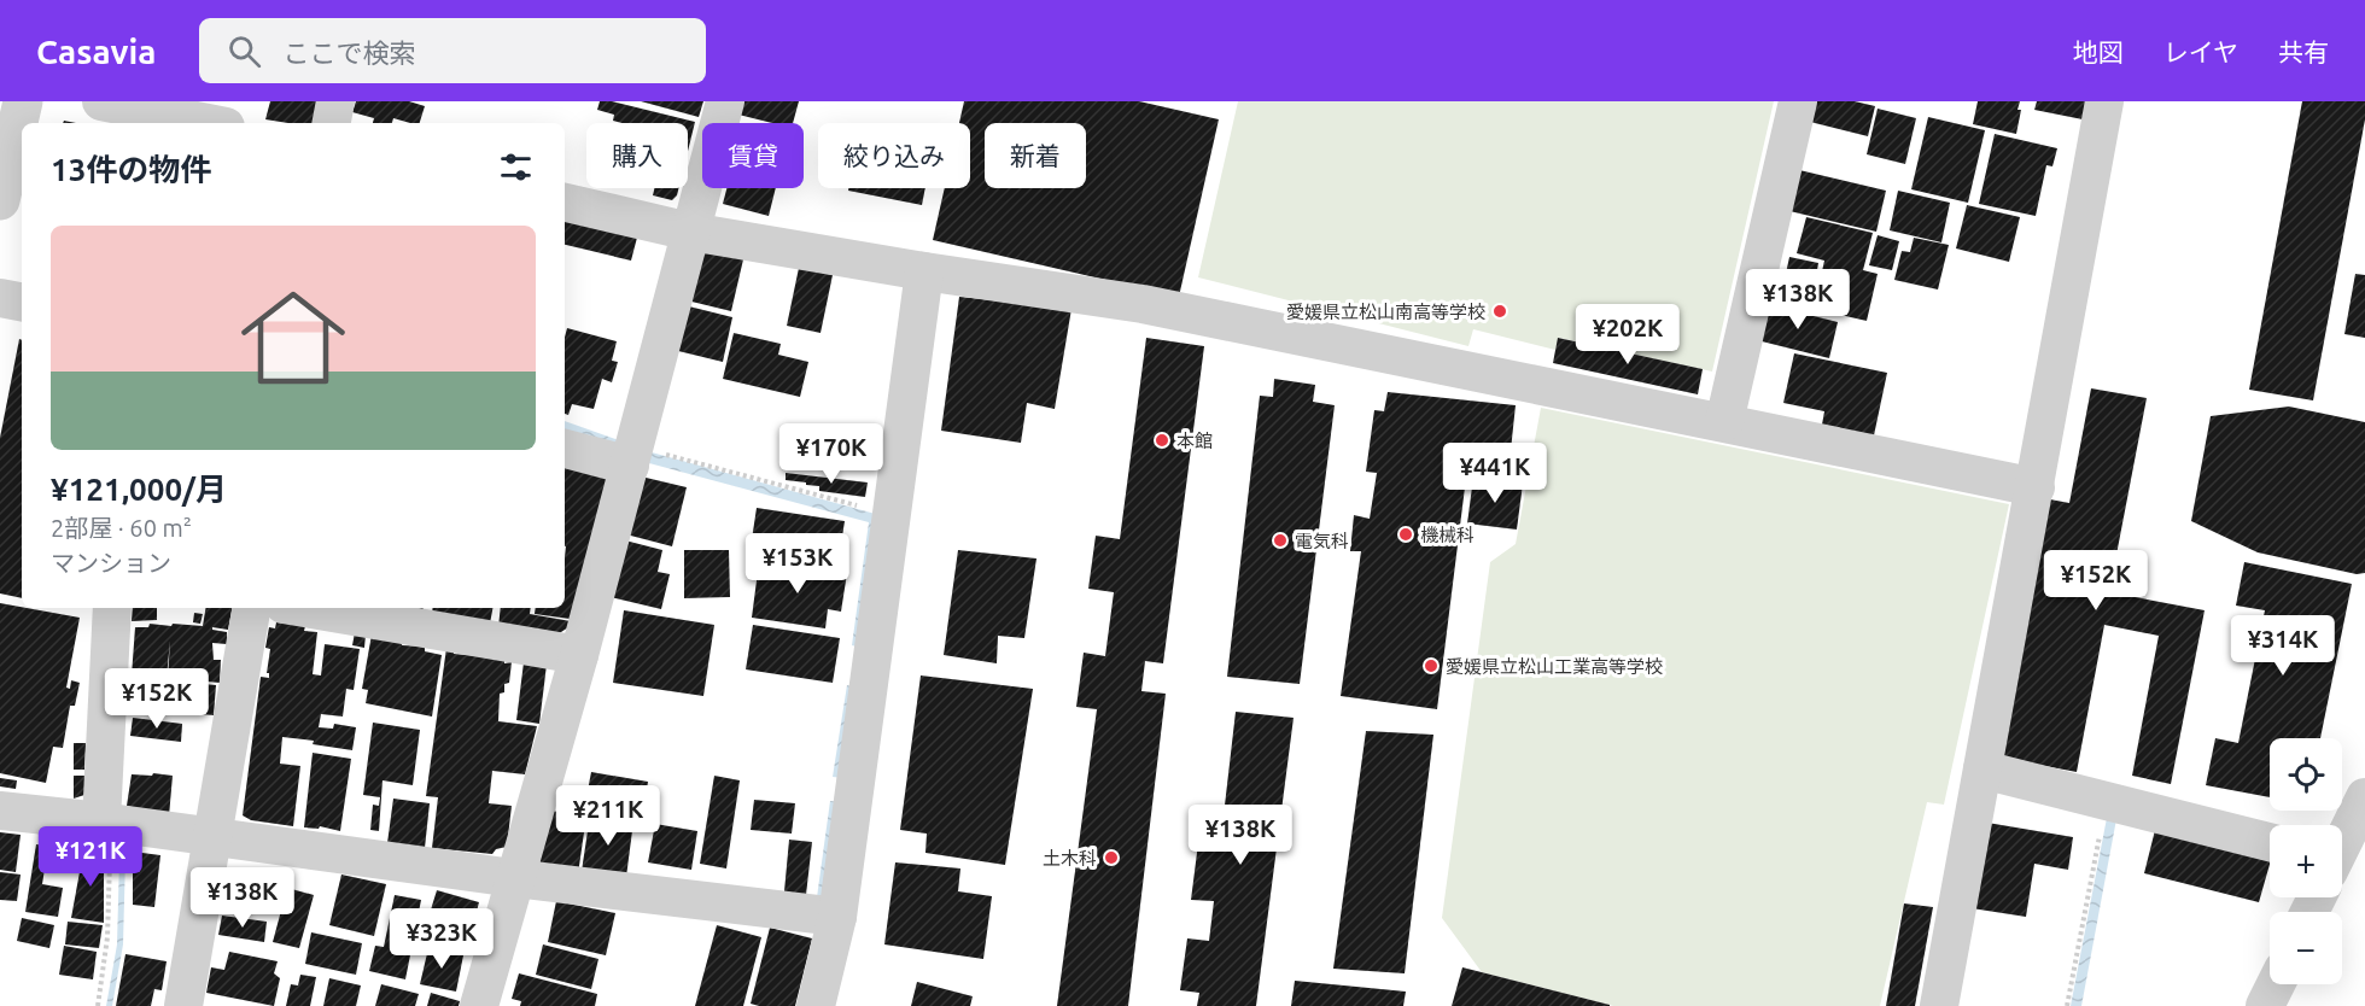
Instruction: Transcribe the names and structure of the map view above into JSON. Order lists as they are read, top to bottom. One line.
{"places":["愛媛県立松山南高等学校","本館","機械科","電気科","愛媛県立松山工業高等学校","土木科"],"page":{"header":"Casavia","search":"ここで検索","nav":["地図","レイヤ","共有"],"chip":["購入","賃貸","絞り込み","新着"],"heading":"13件の物件","list":[{"name":"¥121,000/月","note":"2部屋 · 60 m² · マンション"}],"price":["¥138K","¥202K","¥170K","¥441K","¥153K","¥152K","¥314K","¥152K","¥211K","¥138K","¥121K","¥138K","¥323K"],"map_buttons":["+","−"]}}
